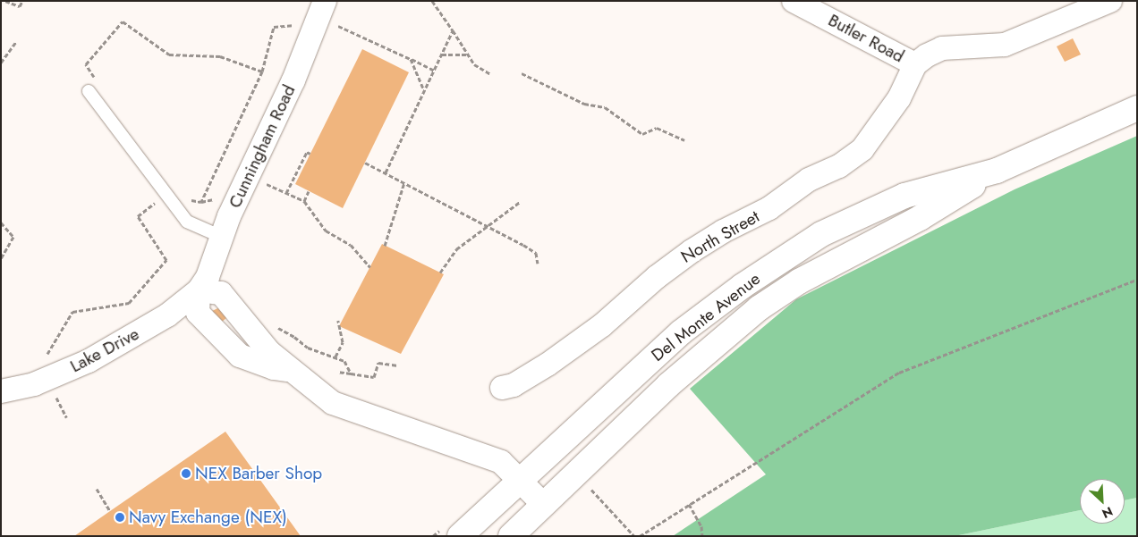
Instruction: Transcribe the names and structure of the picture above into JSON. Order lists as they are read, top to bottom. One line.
{"streets":{"main road":["Del Monte Avenue"],"street":["Butler Road","Cunningham Road","North Street","Lake Drive"]},"crossings":[["Butler Road","North Street"],["Cunningham Road","Del Monte Avenue"],["Cunningham Road","Lake Drive"]],"places":["NEX Barber Shop","Navy Exchange (NEX)"],"north":"bottom right"}
